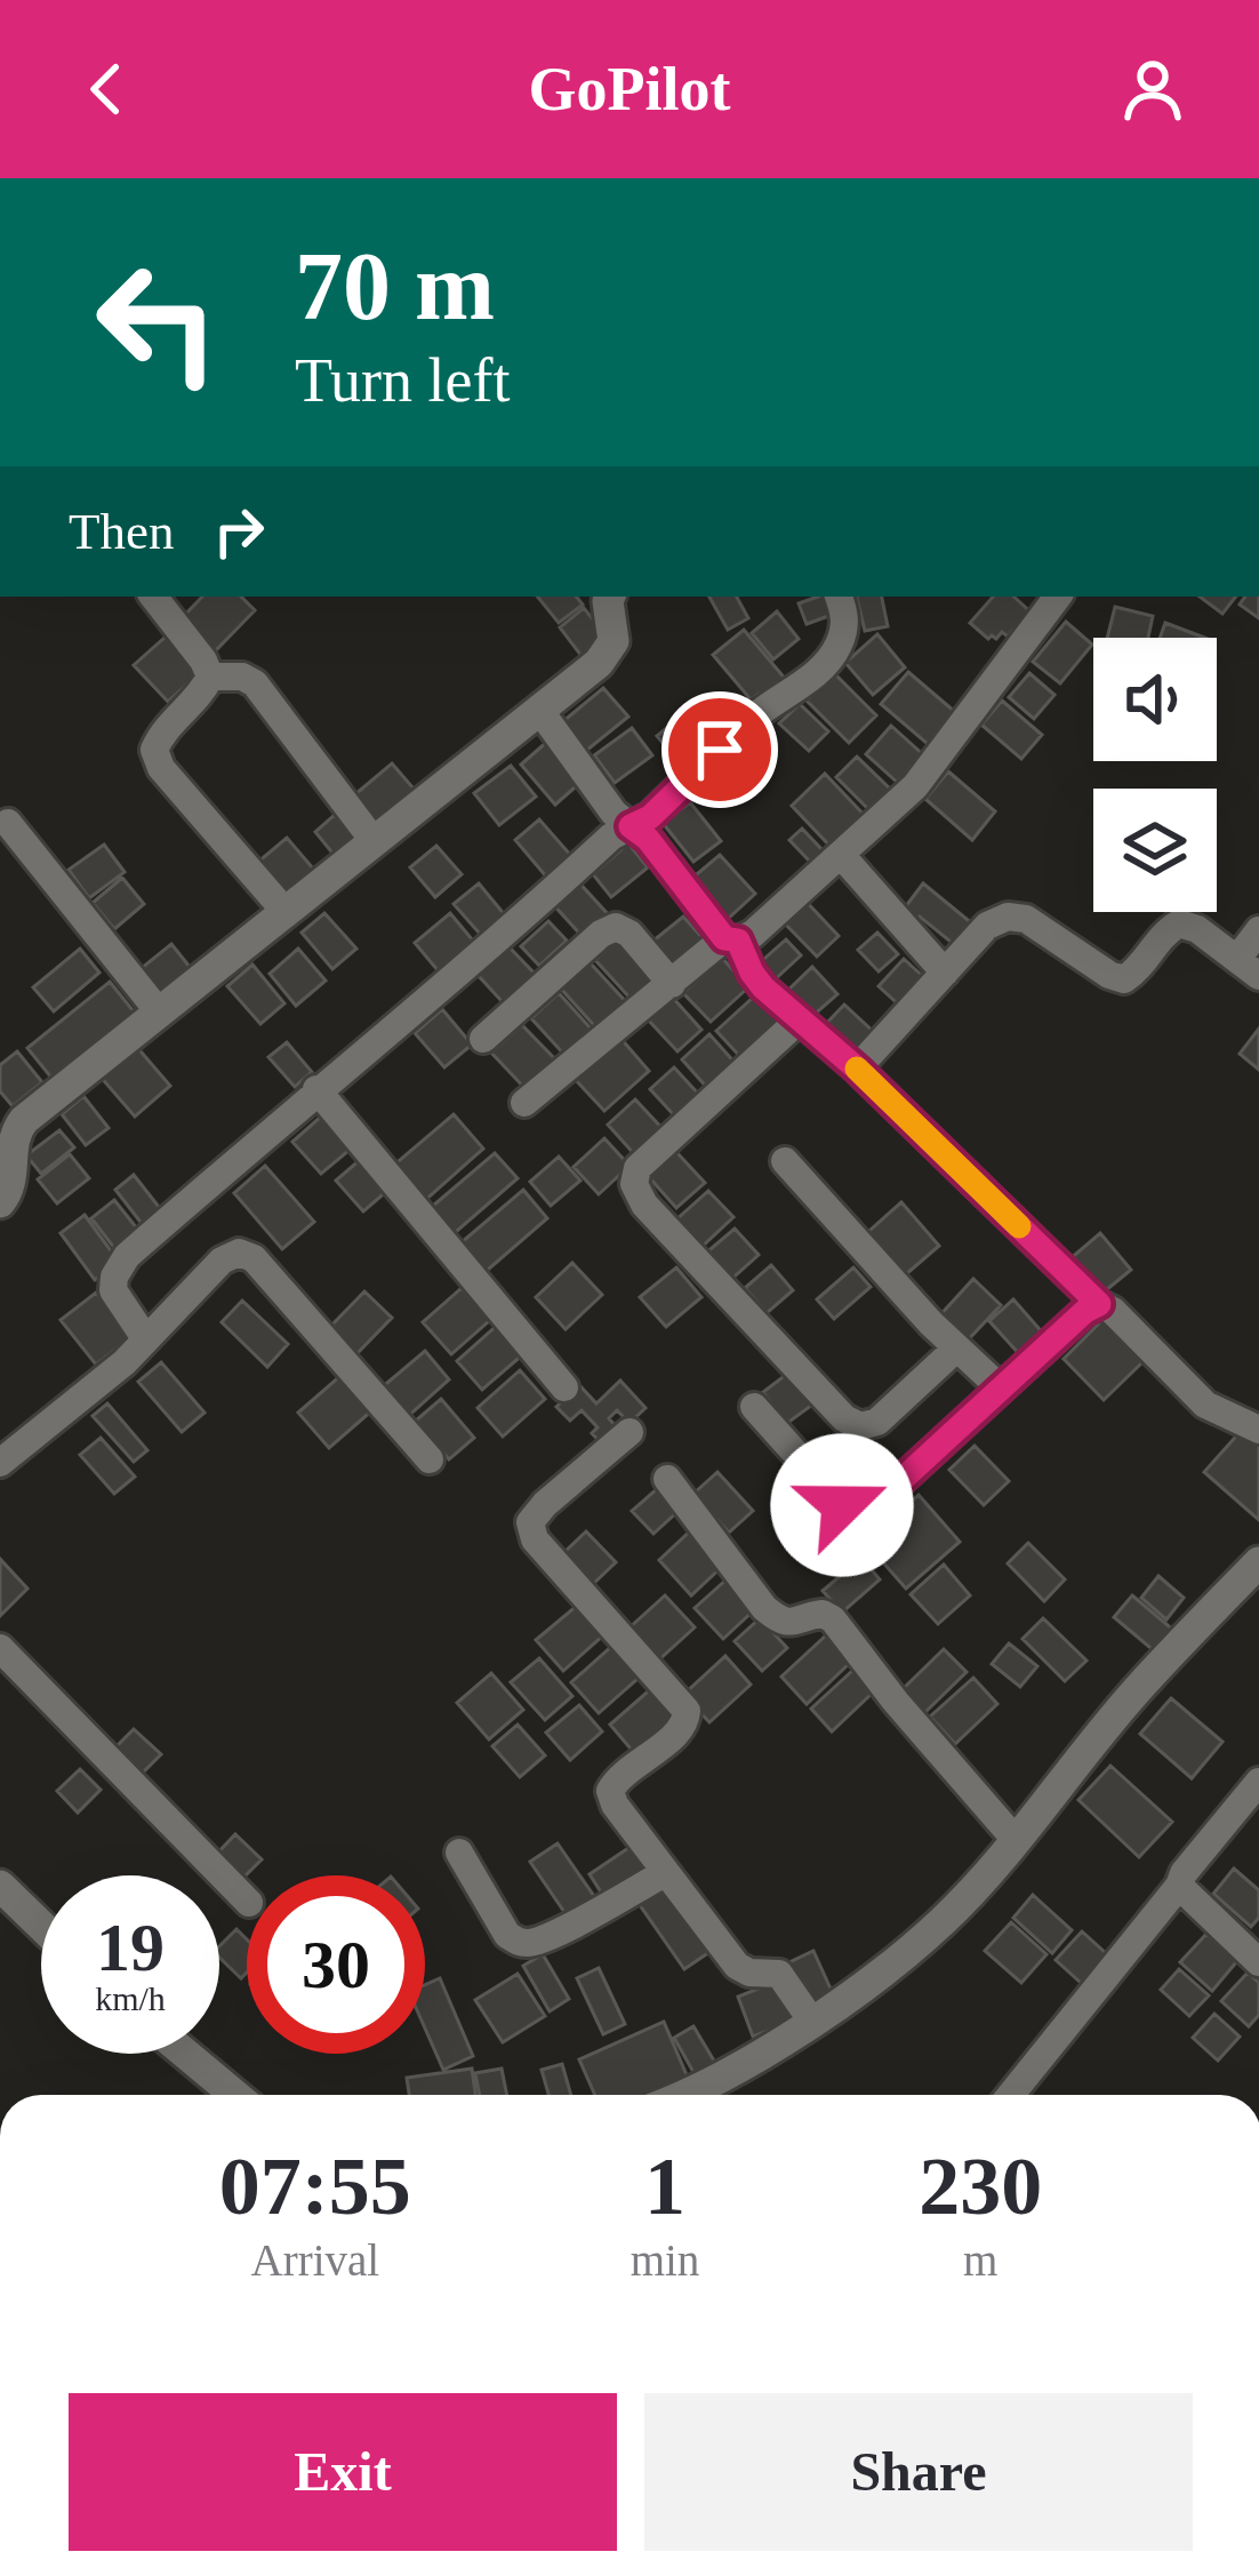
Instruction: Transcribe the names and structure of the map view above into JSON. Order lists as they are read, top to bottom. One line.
{"page":{"header":"GoPilot","turn":["70 m","Turn left"],"then":"Then","speed":"19 km/h","limit":"30","eta":["07:55","Arrival","1","min","230","m"],"buttons":["Exit","Share"]}}
